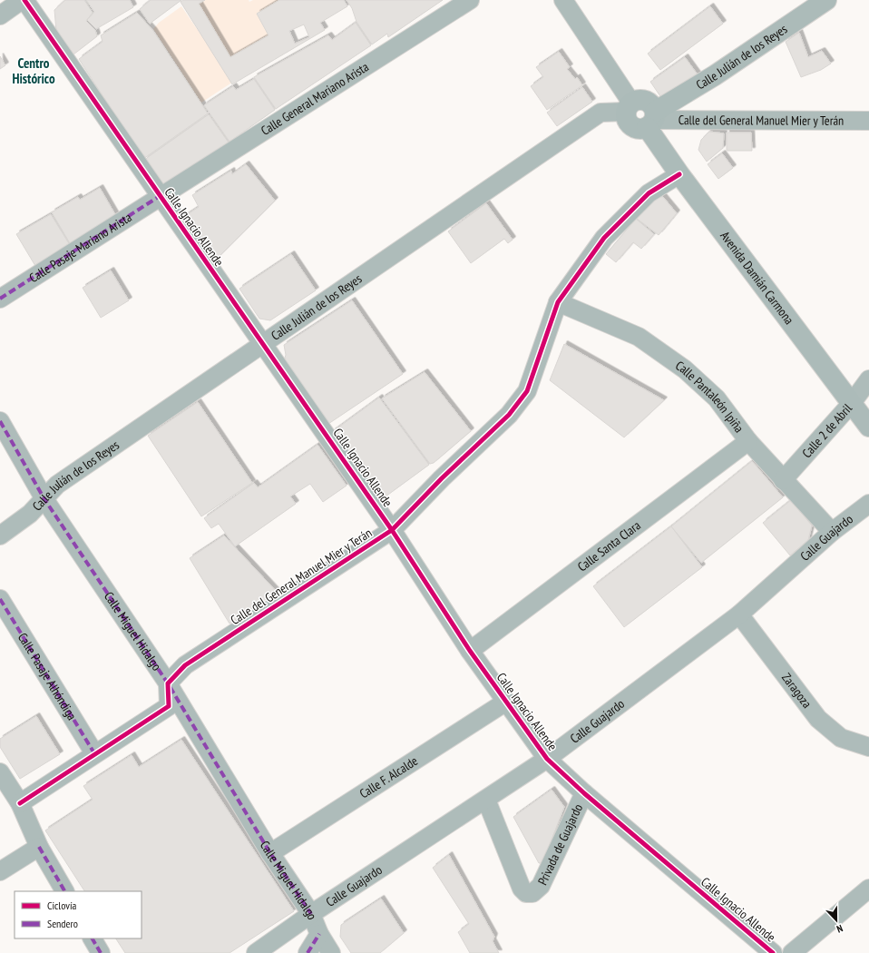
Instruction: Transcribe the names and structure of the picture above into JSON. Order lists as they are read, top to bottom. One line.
{"streets":{"main road":["Calle Julián de los Reyes","Avenida Damián Carmona"],"street":["Calle General Mariano Arista","Calle del General Manuel Mier y Terán","Calle Ignacio Allende","Calle Pasaje Mariano Arista","Calle Pantaleón Ipiña","Calle 2 de Abril","Calle Guajardo","Calle Santa Clara","Calle Miguel Hidalgo","Calle Pasaje Alhóndiga","Zaragoza","Calle F. Alcalde","Privada de Guajardo"]},"crossings":[["Calle Julián de los Reyes","Calle del General Manuel Mier y Terán"],["Calle Julián de los Reyes","Calle Ignacio Allende"],["Calle Julián de los Reyes","Avenida Damián Carmona"],["Calle Julián de los Reyes","Calle Miguel Hidalgo"],["Calle General Mariano Arista","Calle Ignacio Allende"],["Calle General Mariano Arista","Calle Pasaje Mariano Arista"],["Calle del General Manuel Mier y Terán","Calle Ignacio Allende"],["Calle del General Manuel Mier y Terán","Avenida Damián Carmona"],["Calle del General Manuel Mier y Terán","Calle Pantaleón Ipiña"],["Calle del General Manuel Mier y Terán","Calle Miguel Hidalgo"],["Calle Ignacio Allende","Calle Pasaje Mariano Arista"],["Calle Ignacio Allende","Calle Guajardo"],["Calle Ignacio Allende","Calle Santa Clara"],["Calle Ignacio Allende","Calle F. Alcalde"],["Calle Ignacio Allende","Privada de Guajardo"],["Avenida Damián Carmona","Calle 2 de Abril"],["Calle Pantaleón Ipiña","Calle 2 de Abril"],["Calle Pantaleón Ipiña","Calle Guajardo"],["Calle Pantaleón Ipiña","Calle Santa Clara"],["Calle Guajardo","Calle Miguel Hidalgo"],["Calle Guajardo","Zaragoza"],["Calle Guajardo","Privada de Guajardo"],["Calle Miguel Hidalgo","Calle F. Alcalde"]],"districts":["Centro Histórico"],"legend":["Ciclovía","Sendero"],"north":"bottom"}
